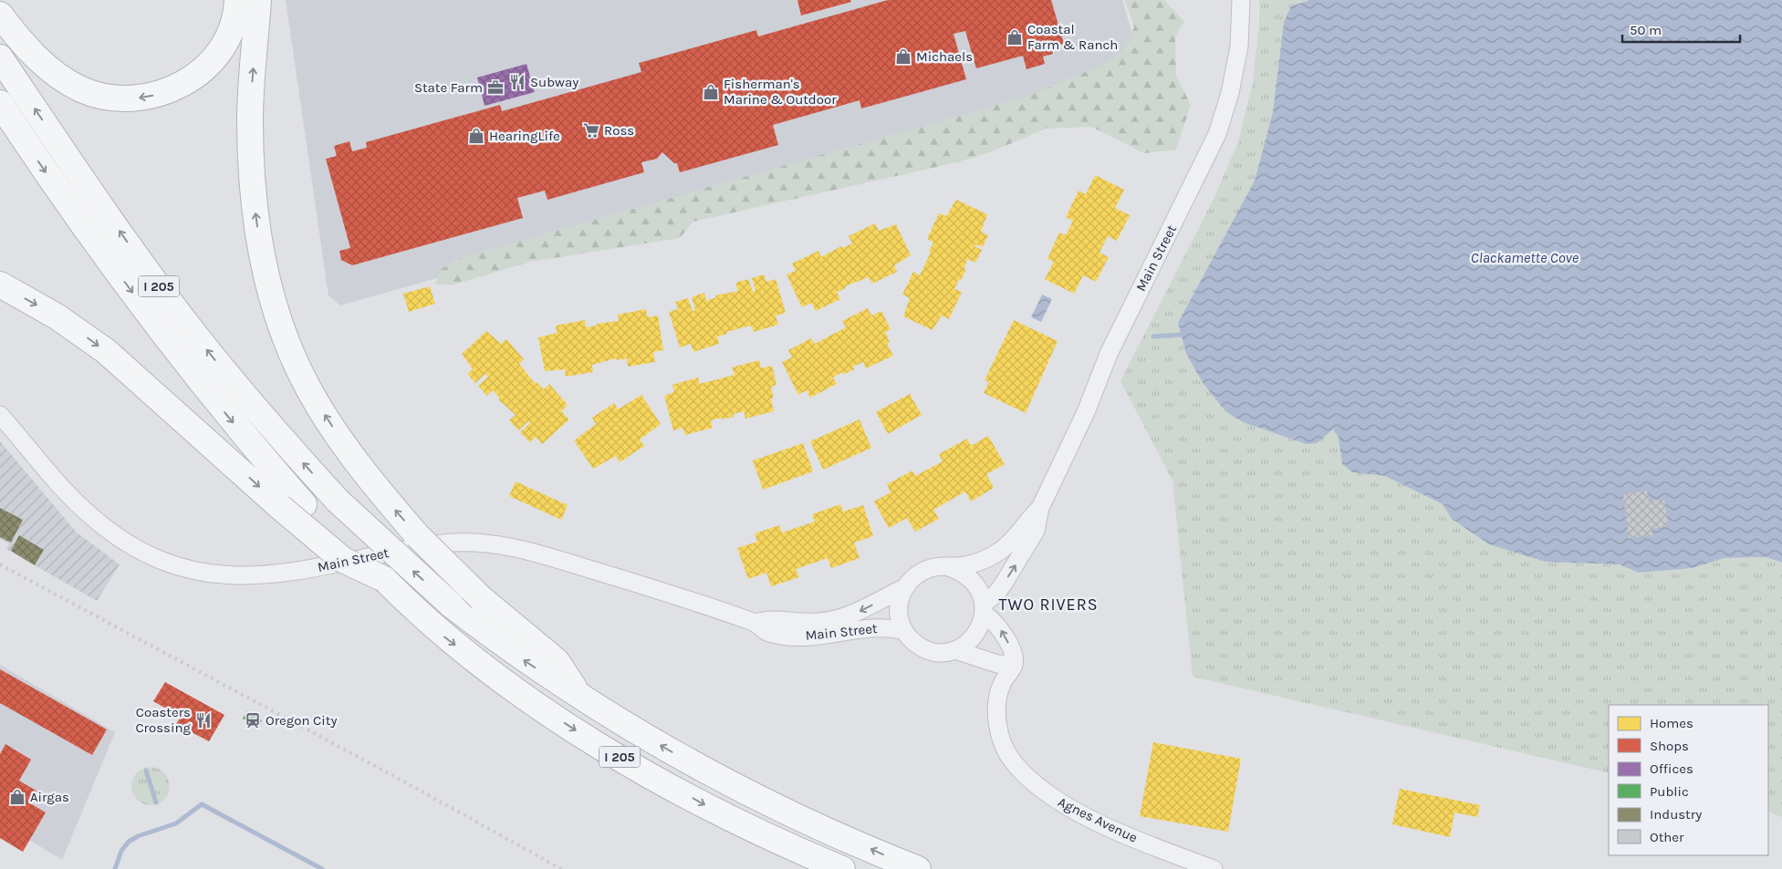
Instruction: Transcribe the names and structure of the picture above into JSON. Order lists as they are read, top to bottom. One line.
{"streets":{"highway":["I 205"],"street":["Main Street","Agnes Avenue"]},"districts":["TWO RIVERS"],"water":["Clackamette Cove"],"places":{"shop":["Coastal Farm & Ranch","Michaels","Fisherman's Marine & Outdoor","HearingLife","Airgas"],"restaurant":["Subway","Coasters Crossing"],"office":["State Farm"],"supermarket":["Ross"],"station":["Oregon City"]},"legend":["Homes","Shops","Offices","Public","Industry","Other"],"scale_bar":"50 m"}
